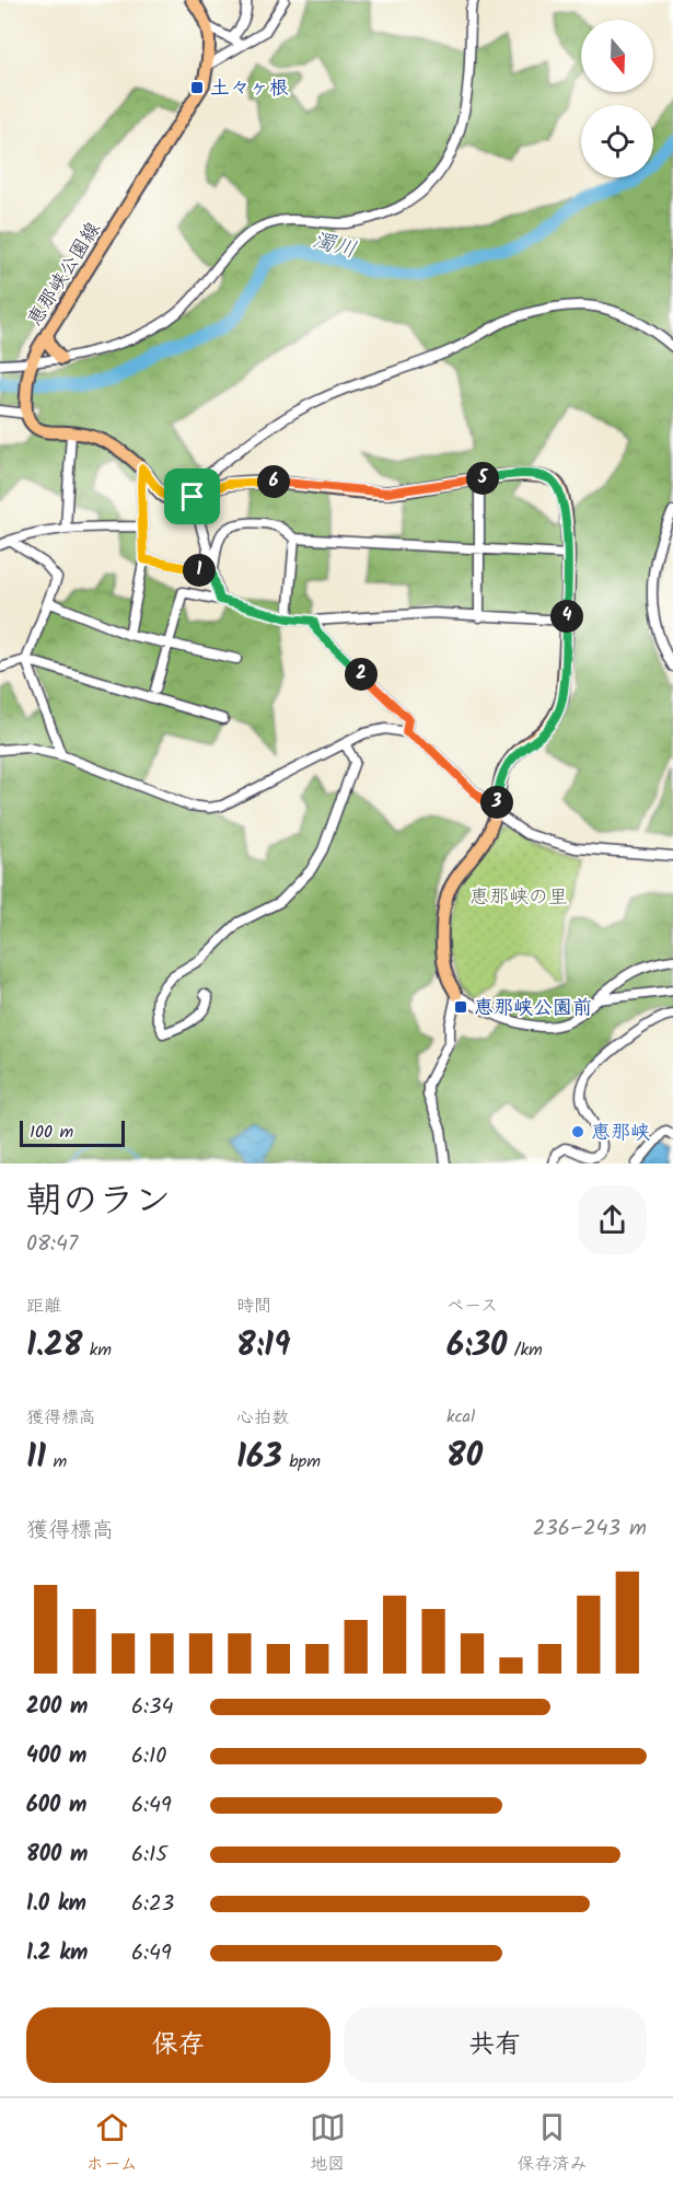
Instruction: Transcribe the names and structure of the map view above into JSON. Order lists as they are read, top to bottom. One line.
{"streets":{"main road":["恵那峡公園線"]},"water":["濁川"],"parks":["恵那峡の里"],"places":{"transit":["土々ヶ根","恵那峡公園前"],"other":["恵那峡"]},"scale_bar":"100 m","north":"bottom","page":{"pins":["5","6","1","4","2","3"],"scale":"100 m","heading":["朝のラン","08:47"],"stats":[["距離","1.28 km"],["時間","8:19"],["ペース","6:30 /km"],["獲得標高","11 m"],["心拍数","163 bpm"],["kcal","80"]],"chart":["獲得標高","236–243 m"],"list":[{"name":"200 m","note":"6:34"},{"name":"400 m","note":"6:10"},{"name":"600 m","note":"6:49"},{"name":"800 m","note":"6:15"},{"name":"1.0 km","note":"6:23"},{"name":"1.2 km","note":"6:49"}],"buttons":["保存","共有"],"tabs":["ホーム","地図","保存済み"]}}
